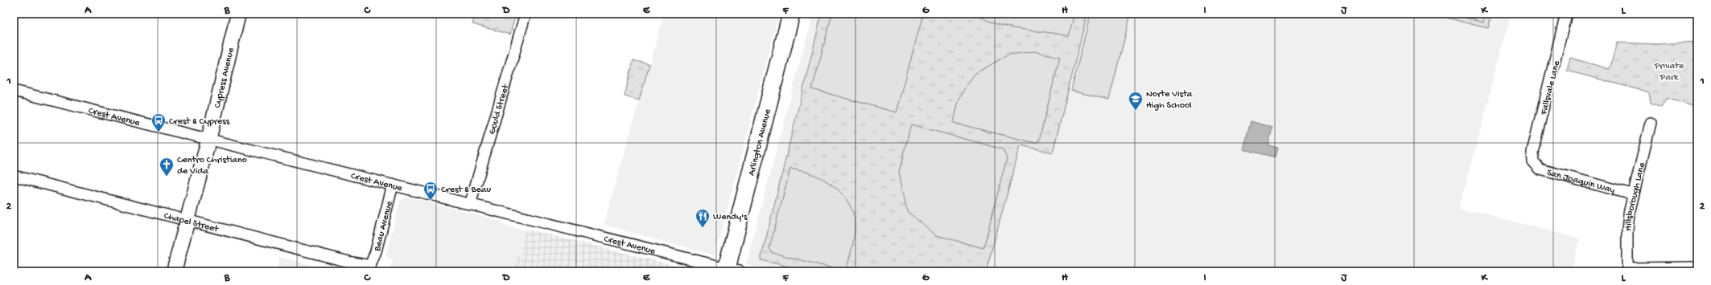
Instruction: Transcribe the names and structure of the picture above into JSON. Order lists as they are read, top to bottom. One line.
{"streets":{"main road":["Arlington Avenue"],"street":["Cypress Avenue","Fallsvale Lane","Gould Street","Crest Avenue","San Joaquin Way","Hillsborough Lane","Chapel Street","Beau Avenue"]},"crossings":[["Cypress Avenue","Crest Avenue"],["Cypress Avenue","Chapel Street"],["Fallsvale Lane","San Joaquin Way"],["Gould Street","Crest Avenue"],["Crest Avenue","Arlington Avenue"],["Crest Avenue","Beau Avenue"],["San Joaquin Way","Hillsborough Lane"],["Chapel Street","Beau Avenue"]],"parks":["Private Park"],"places":{"school or university":["Norte Vista High School"],"bus stop":["Crest & Cypress","Crest & Beau"],"church":["Centro Christiano de Vida"],"restaurant":["Wendy's"]},"grid":{"columns":["A","B","C","D","E","F","G","H","I","J","K","L"],"rows":["1","2"]}}
